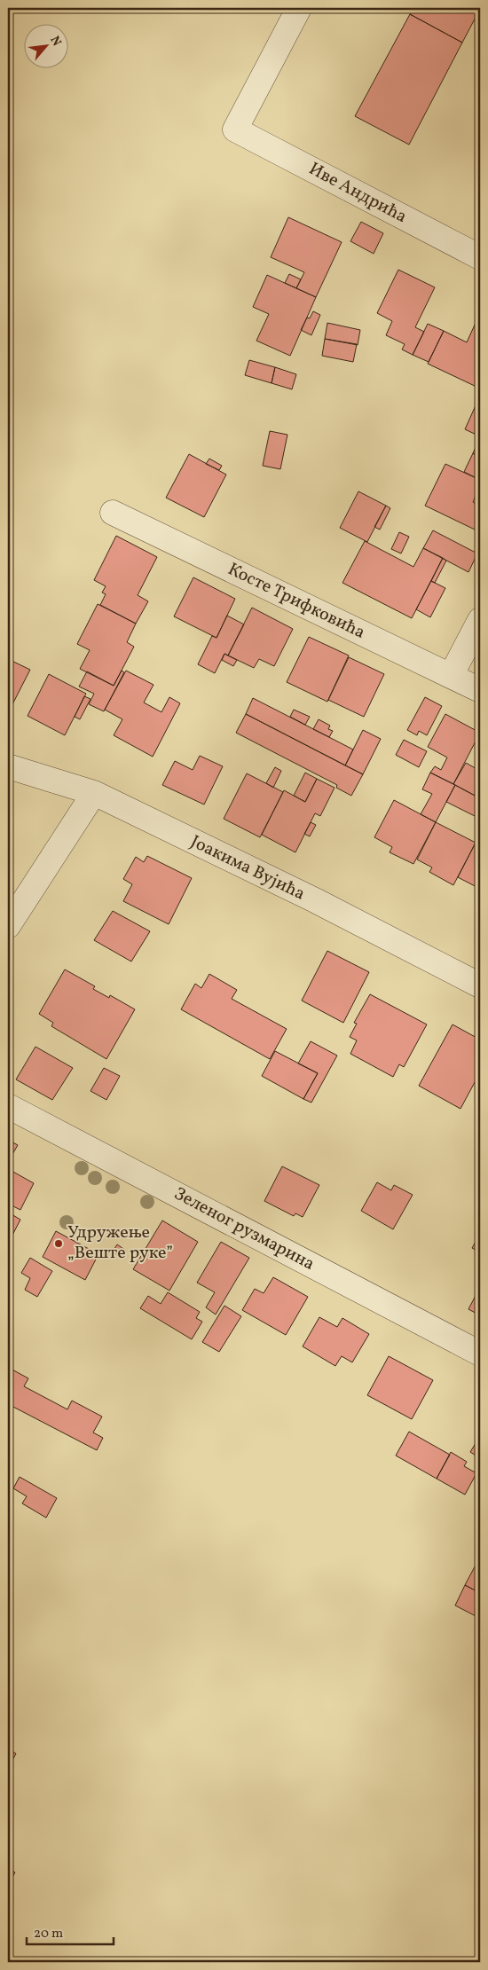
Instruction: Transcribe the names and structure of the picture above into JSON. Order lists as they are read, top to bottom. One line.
{"streets":{"street":["Иве Андрића","Косте Трифковића","Јоакима Вујића","Зеленог рузмарина"]},"places":["Удружење „Веште руке”"],"scale_bar":"20 m","north":"top right"}
